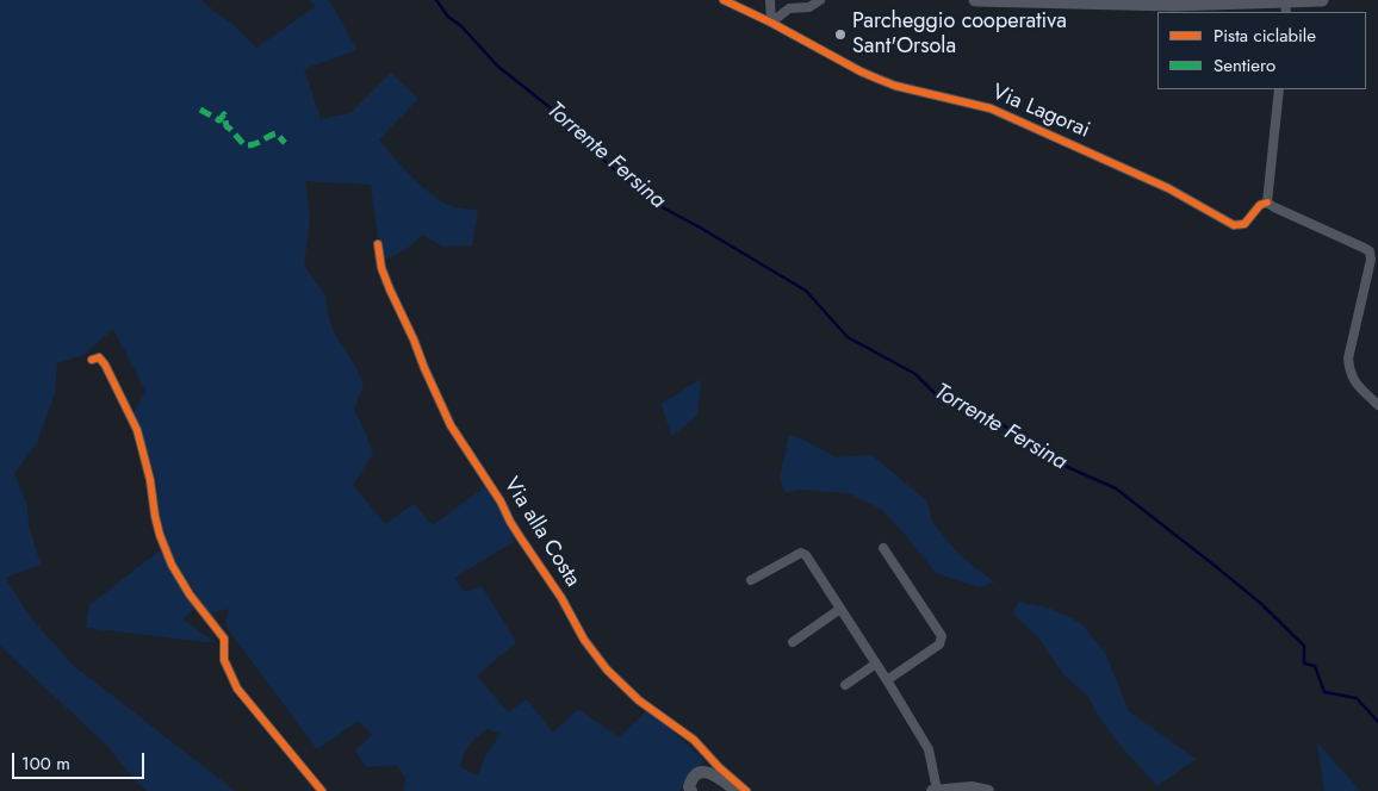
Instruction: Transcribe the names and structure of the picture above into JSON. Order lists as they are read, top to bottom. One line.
{"streets":{"street":["Via Lagorai","Via alla Costa"]},"water":["Torrente Fersina"],"places":["Parcheggio cooperativa Sant'Orsola"],"legend":["Pista ciclabile","Sentiero"],"scale_bar":"100 m"}
